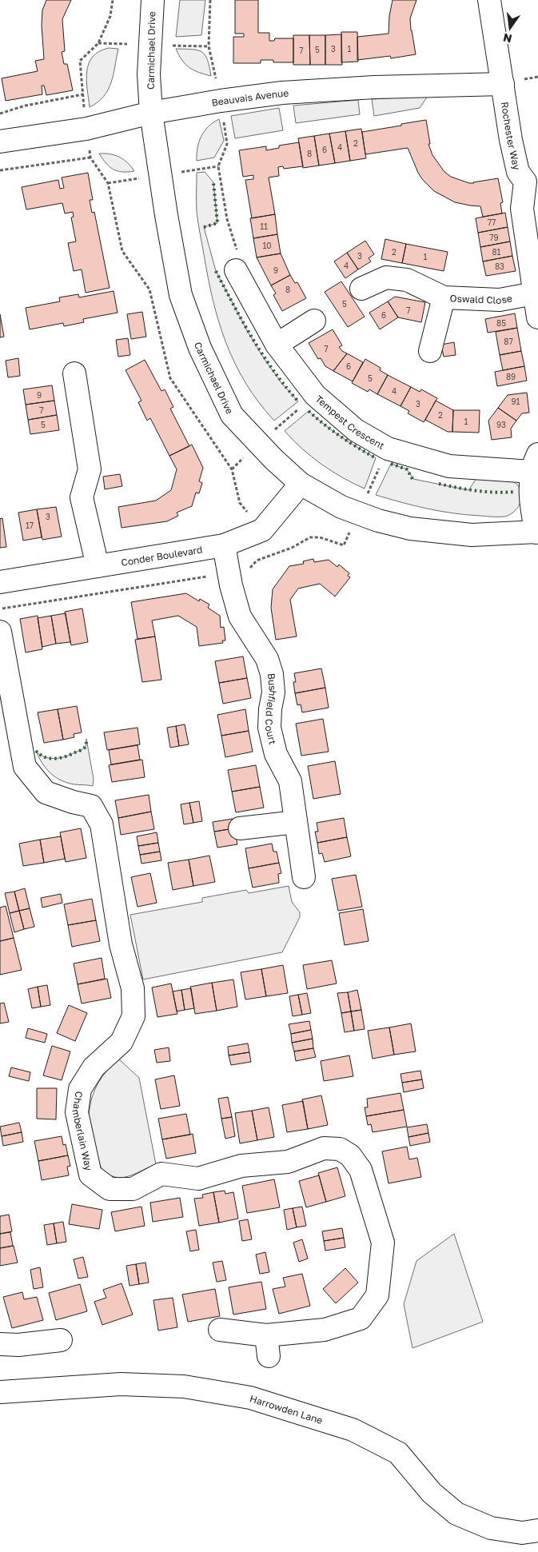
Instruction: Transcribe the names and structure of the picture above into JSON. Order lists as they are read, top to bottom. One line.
{"streets":{"street":["Carmichael Drive","Beauvais Avenue","Rochester Way","Oswald Close","Tempest Crescent","Conder Boulevard","Bushfield Court","Chamberlain Way","Harrowden Lane"]},"crossings":[["Carmichael Drive","Beauvais Avenue"],["Carmichael Drive","Conder Boulevard"],["Beauvais Avenue","Rochester Way"],["Rochester Way","Oswald Close"],["Conder Boulevard","Bushfield Court"]],"house_numbers":["3","1","5","7","2","4","6","8","77","11","79","10","2","81","3","1","4","83","9","8","5","7","6","85","87","7","6","89","5","4","9","91","3","7","2","1","5","93","3","17"],"north":"bottom"}
